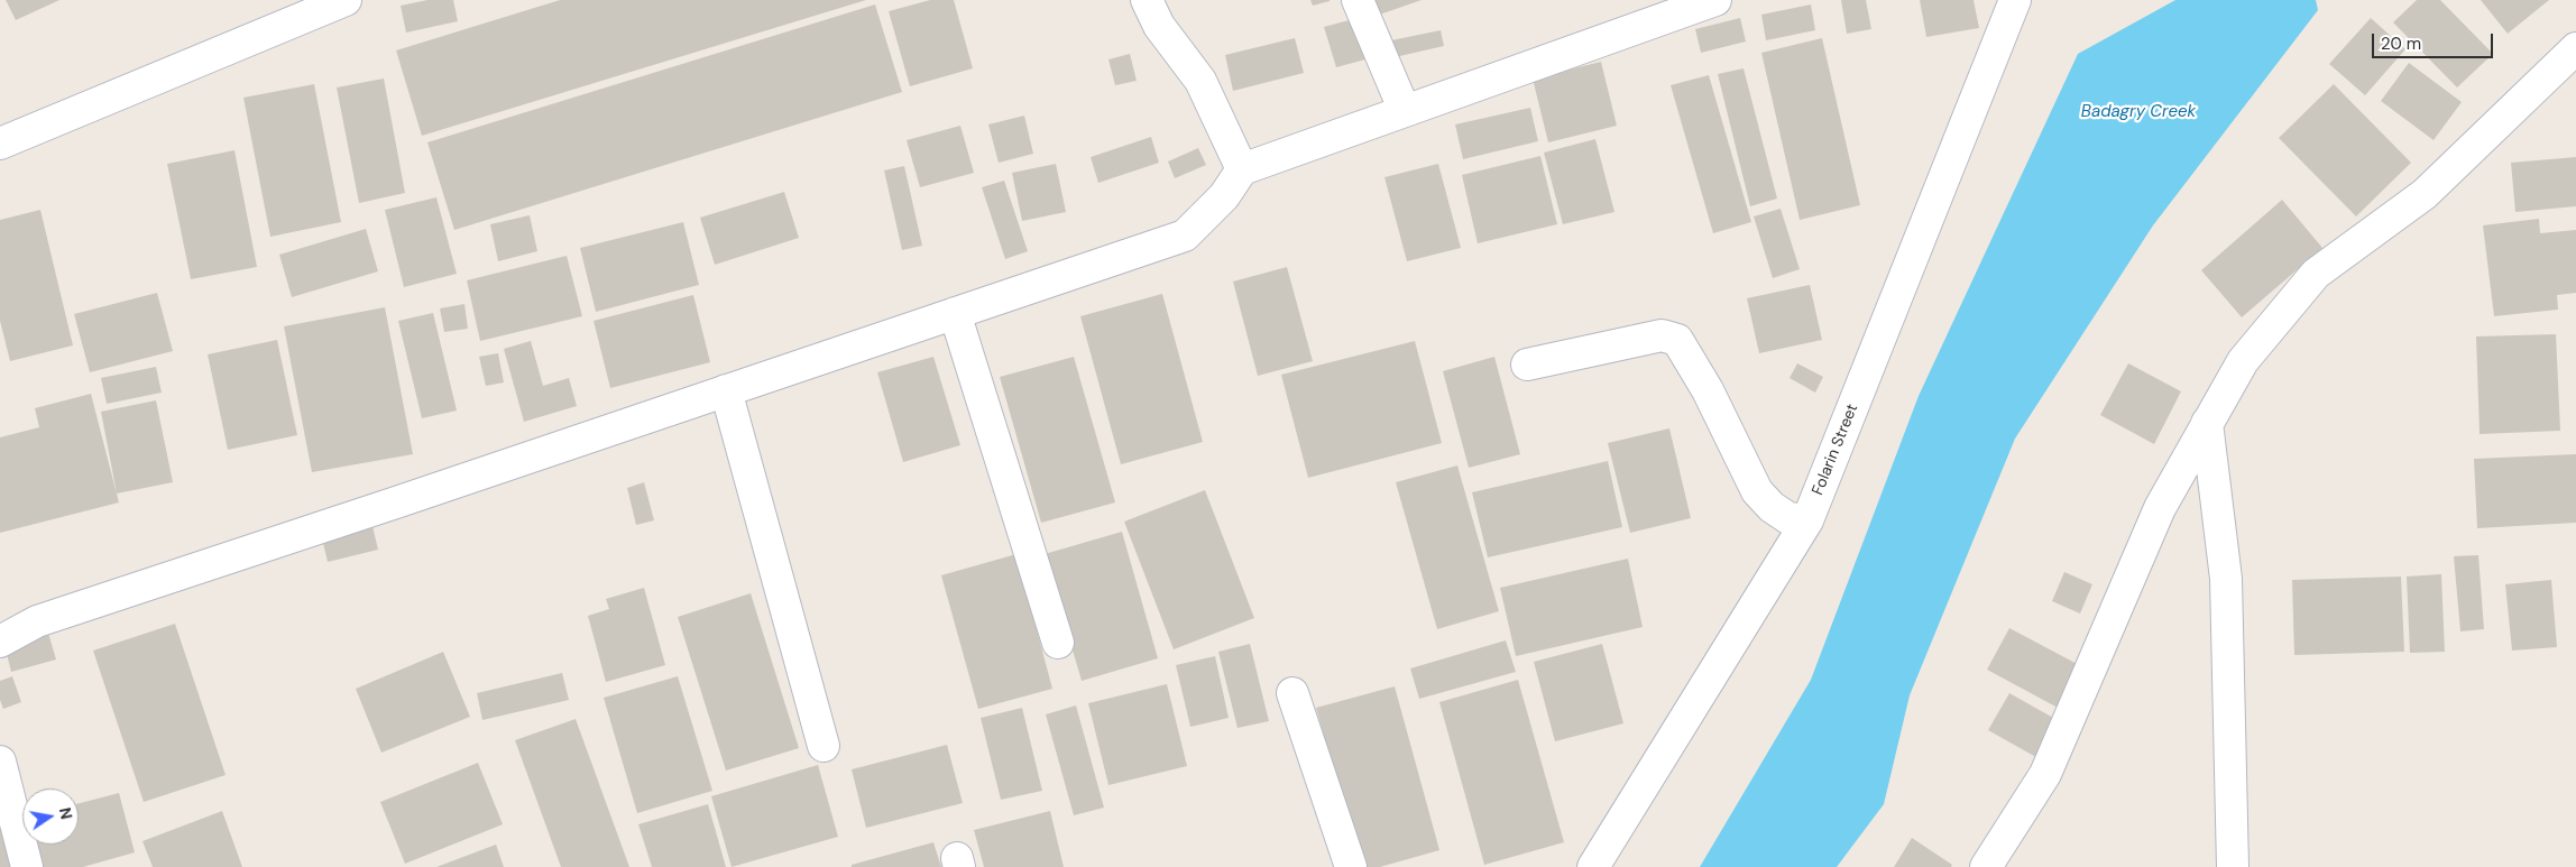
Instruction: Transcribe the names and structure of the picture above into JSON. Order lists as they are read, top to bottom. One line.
{"streets":{"street":["Folarin Street"]},"water":["Badagry Creek"],"scale_bar":"20 m","north":"right"}
